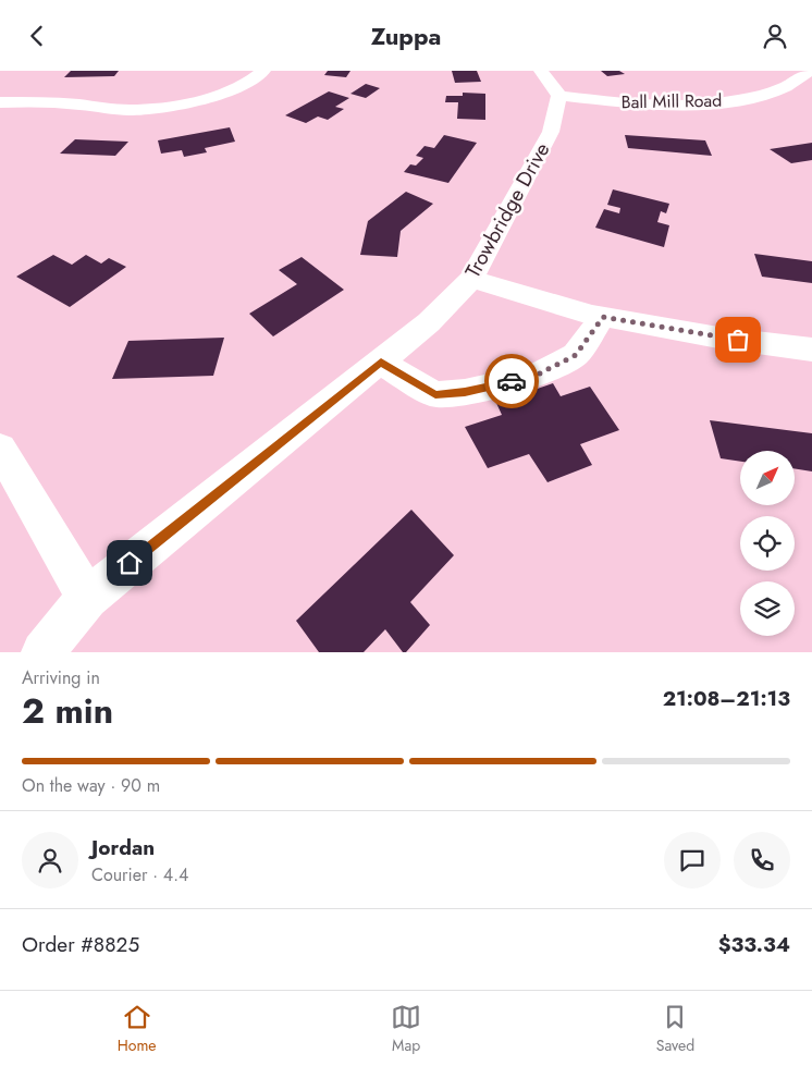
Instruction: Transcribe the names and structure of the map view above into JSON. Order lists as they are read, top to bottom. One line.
{"streets":{"street":["Ball Mill Road","Trowbridge Drive"]},"crossings":[["Ball Mill Road","Trowbridge Drive"]],"north":"top right","page":{"header":"Zuppa","heading":["2 min","Arriving in","21:08–21:13"],"panel":["Jordan","Courier · 4.4","Order #8825","$33.34"],"bar":"On the way · 90 m","tabs":["Home","Map","Saved"]}}
